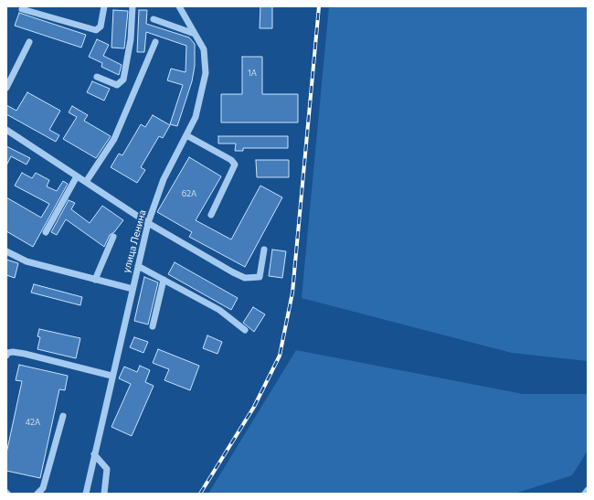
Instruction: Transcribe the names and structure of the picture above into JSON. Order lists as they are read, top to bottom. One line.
{"streets":{"street":["улица Ленина"]},"house_numbers":["1А","62А","42А"]}
